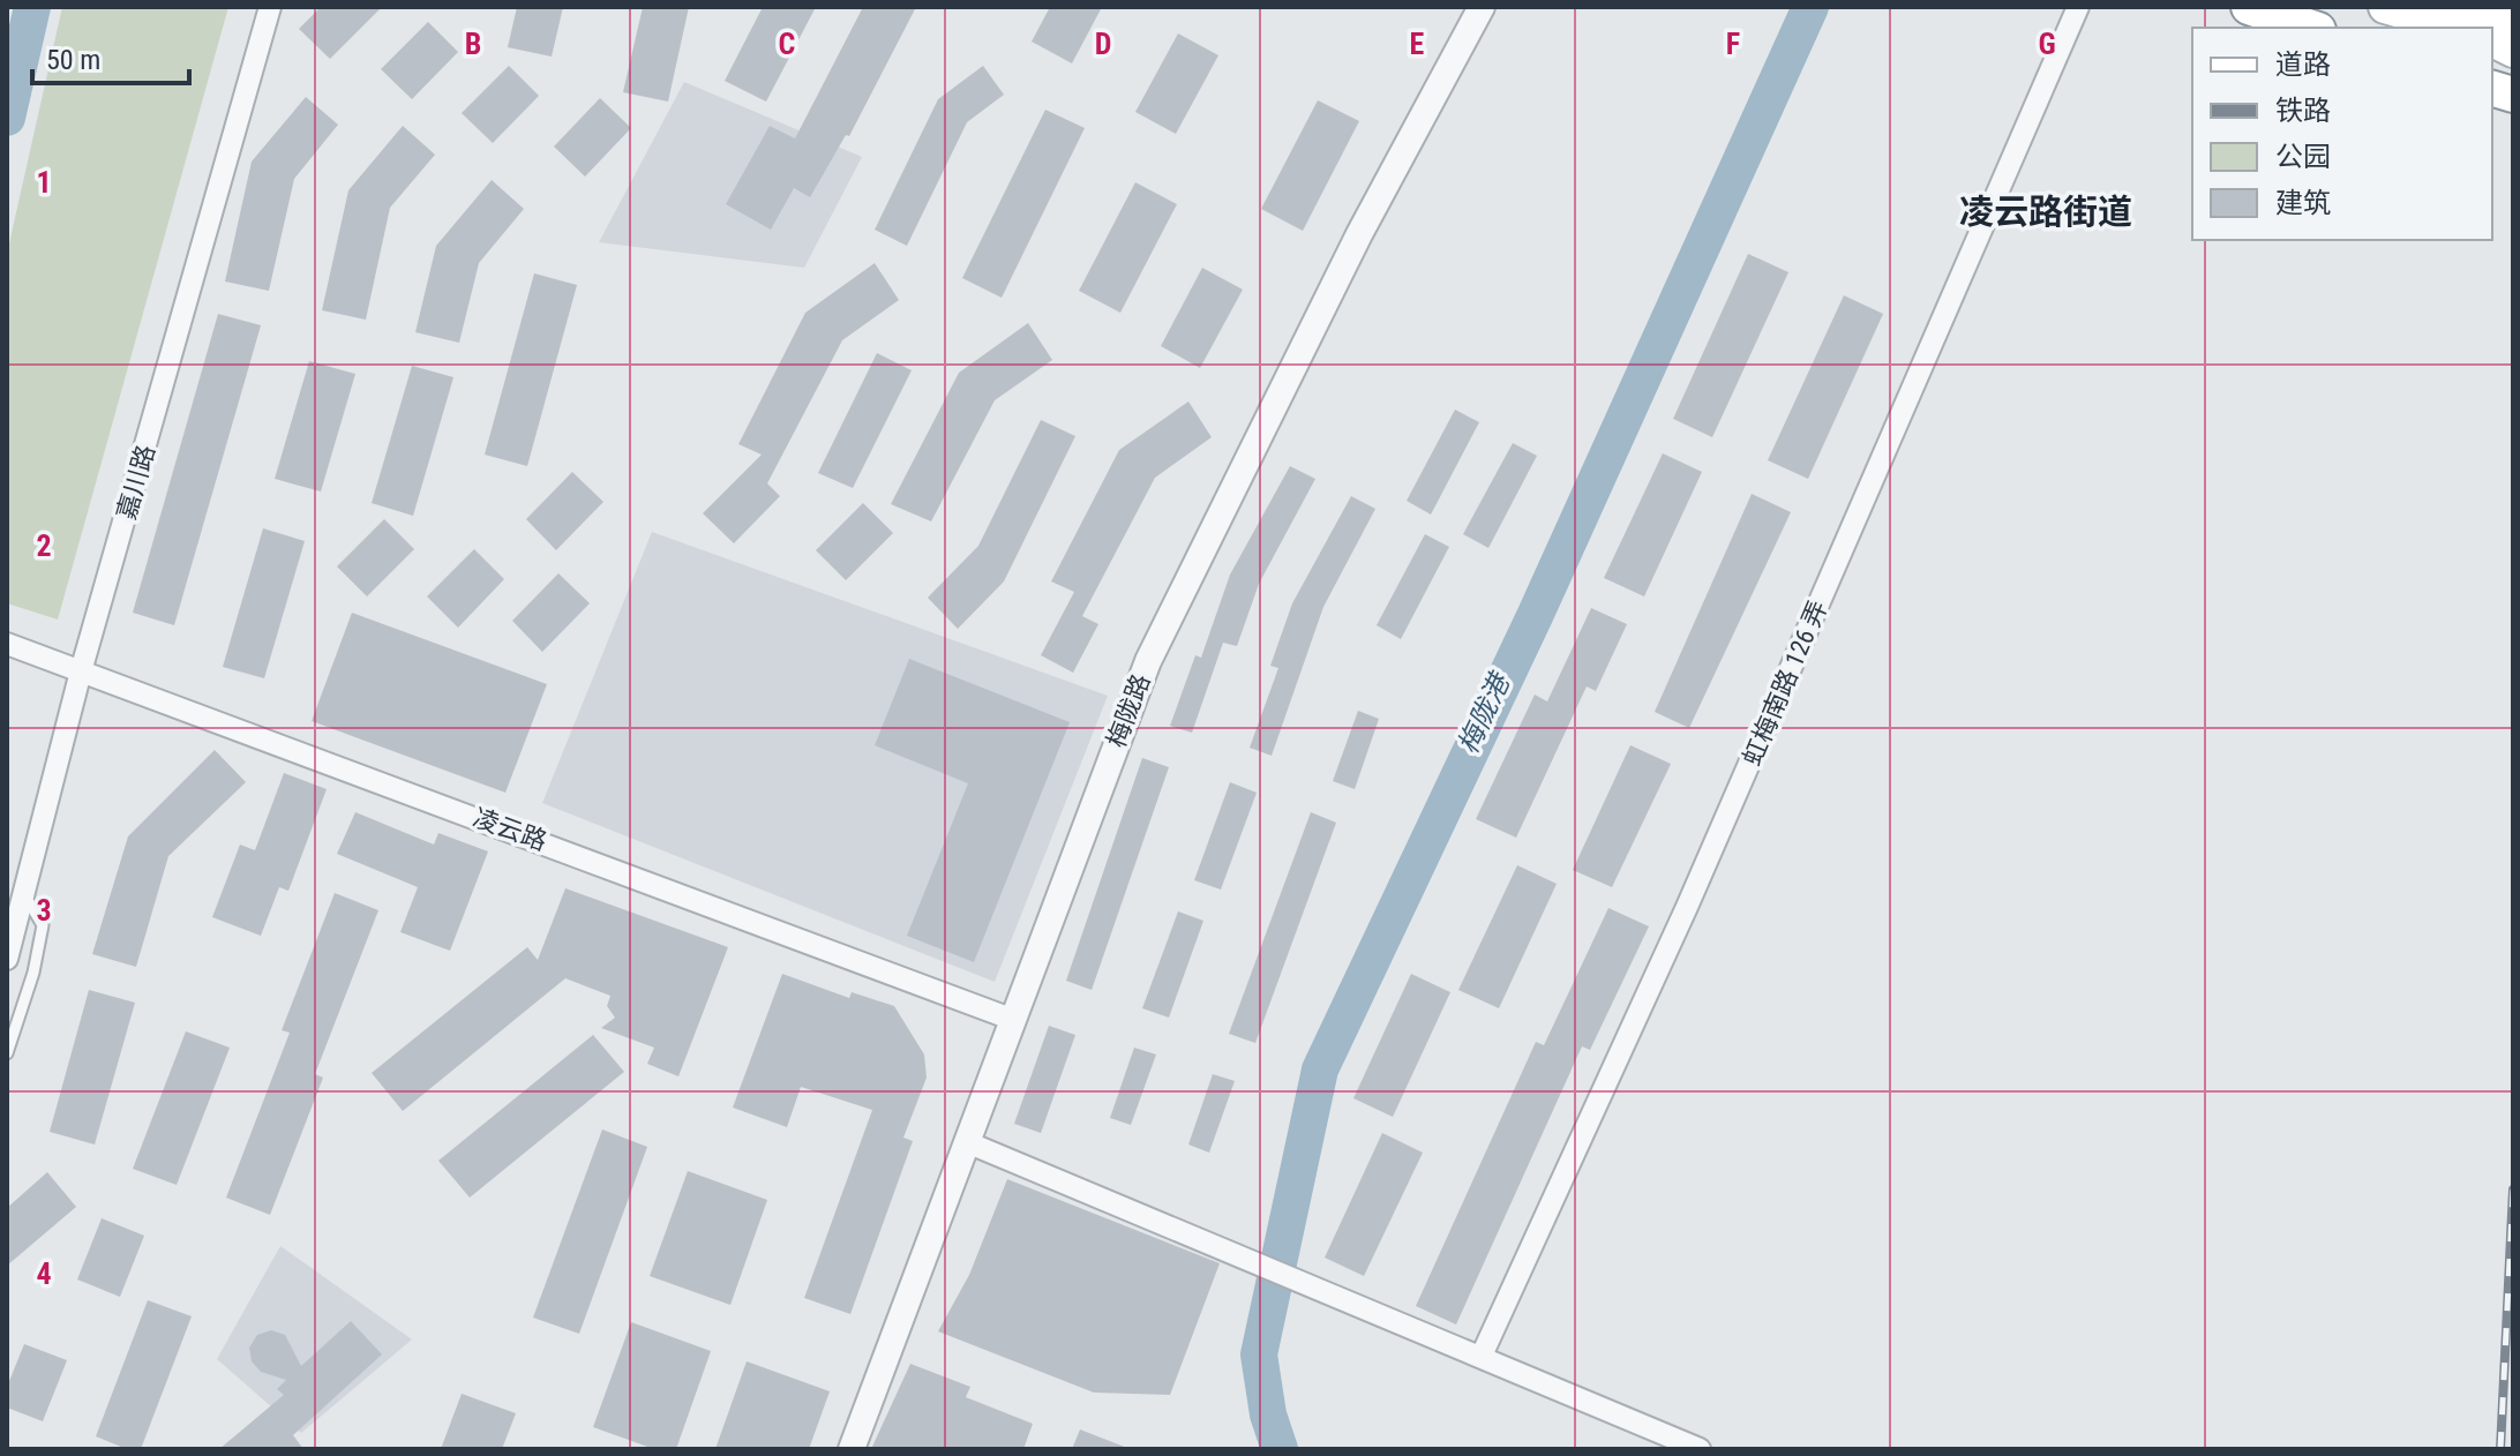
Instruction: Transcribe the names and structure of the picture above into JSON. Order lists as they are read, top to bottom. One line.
{"streets":{"street":["嘉川路","虹梅南路 126 弄","梅陇路","凌云路"]},"crossings":[["嘉川路","凌云路"],["梅陇路","凌云路"]],"districts":["凌云路街道"],"water":["梅陇港"],"legend":["道路","铁路","公园","建筑"],"scale_bar":"50 m","grid":{"columns":["B","C","D","E","F","G"],"rows":["1","2","3","4"]}}
